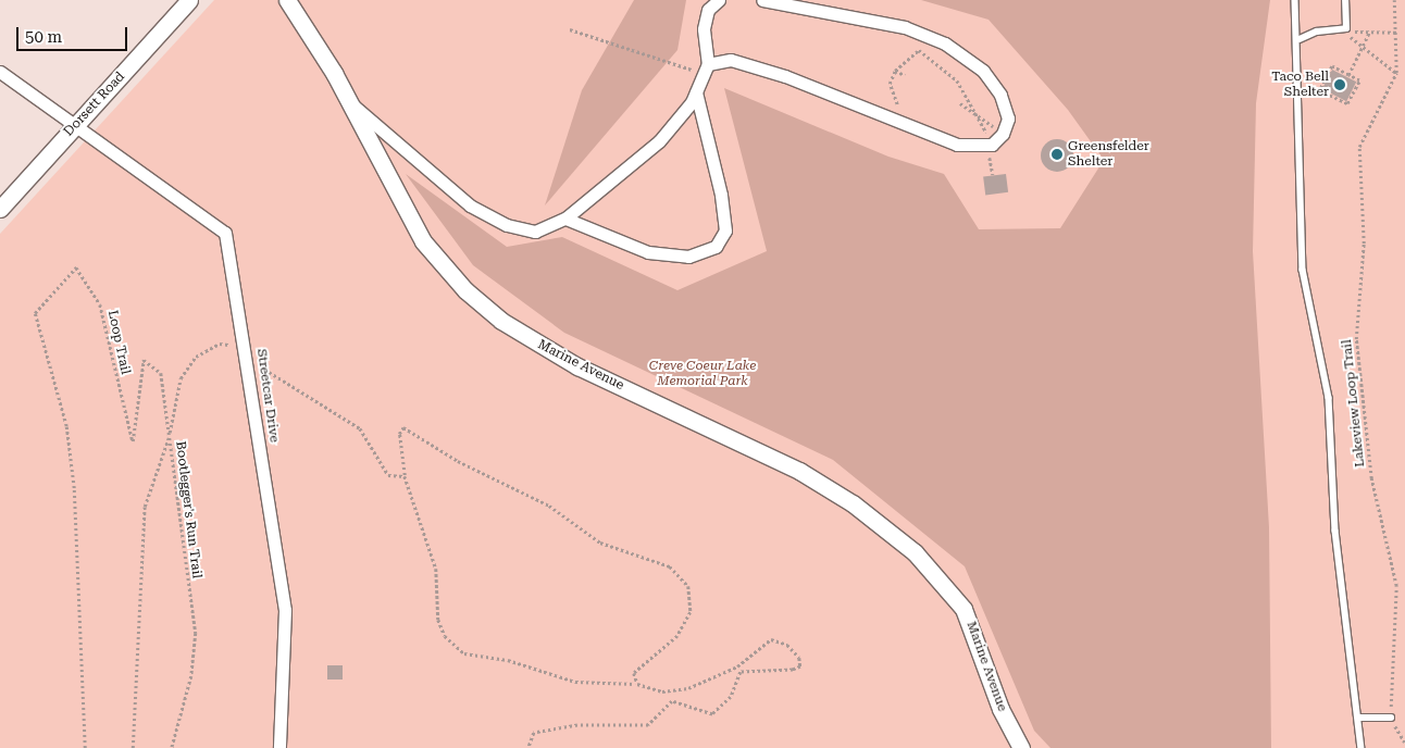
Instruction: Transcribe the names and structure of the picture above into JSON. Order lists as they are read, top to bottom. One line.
{"streets":{"main road":["Dorsett Road","Marine Avenue"],"street":["Streetcar Drive"],"path":["Loop Trail","Lakeview Loop Trail","Bootlegger's Run Trail"]},"crossings":[["Dorsett Road","Streetcar Drive"],["Loop Trail","Bootlegger's Run Trail"],["Streetcar Drive","Bootlegger's Run Trail"]],"parks":["Creve Coeur Lake Memorial Park"],"places":["Taco Bell Shelter","Greensfelder Shelter"],"scale_bar":"50 m"}
